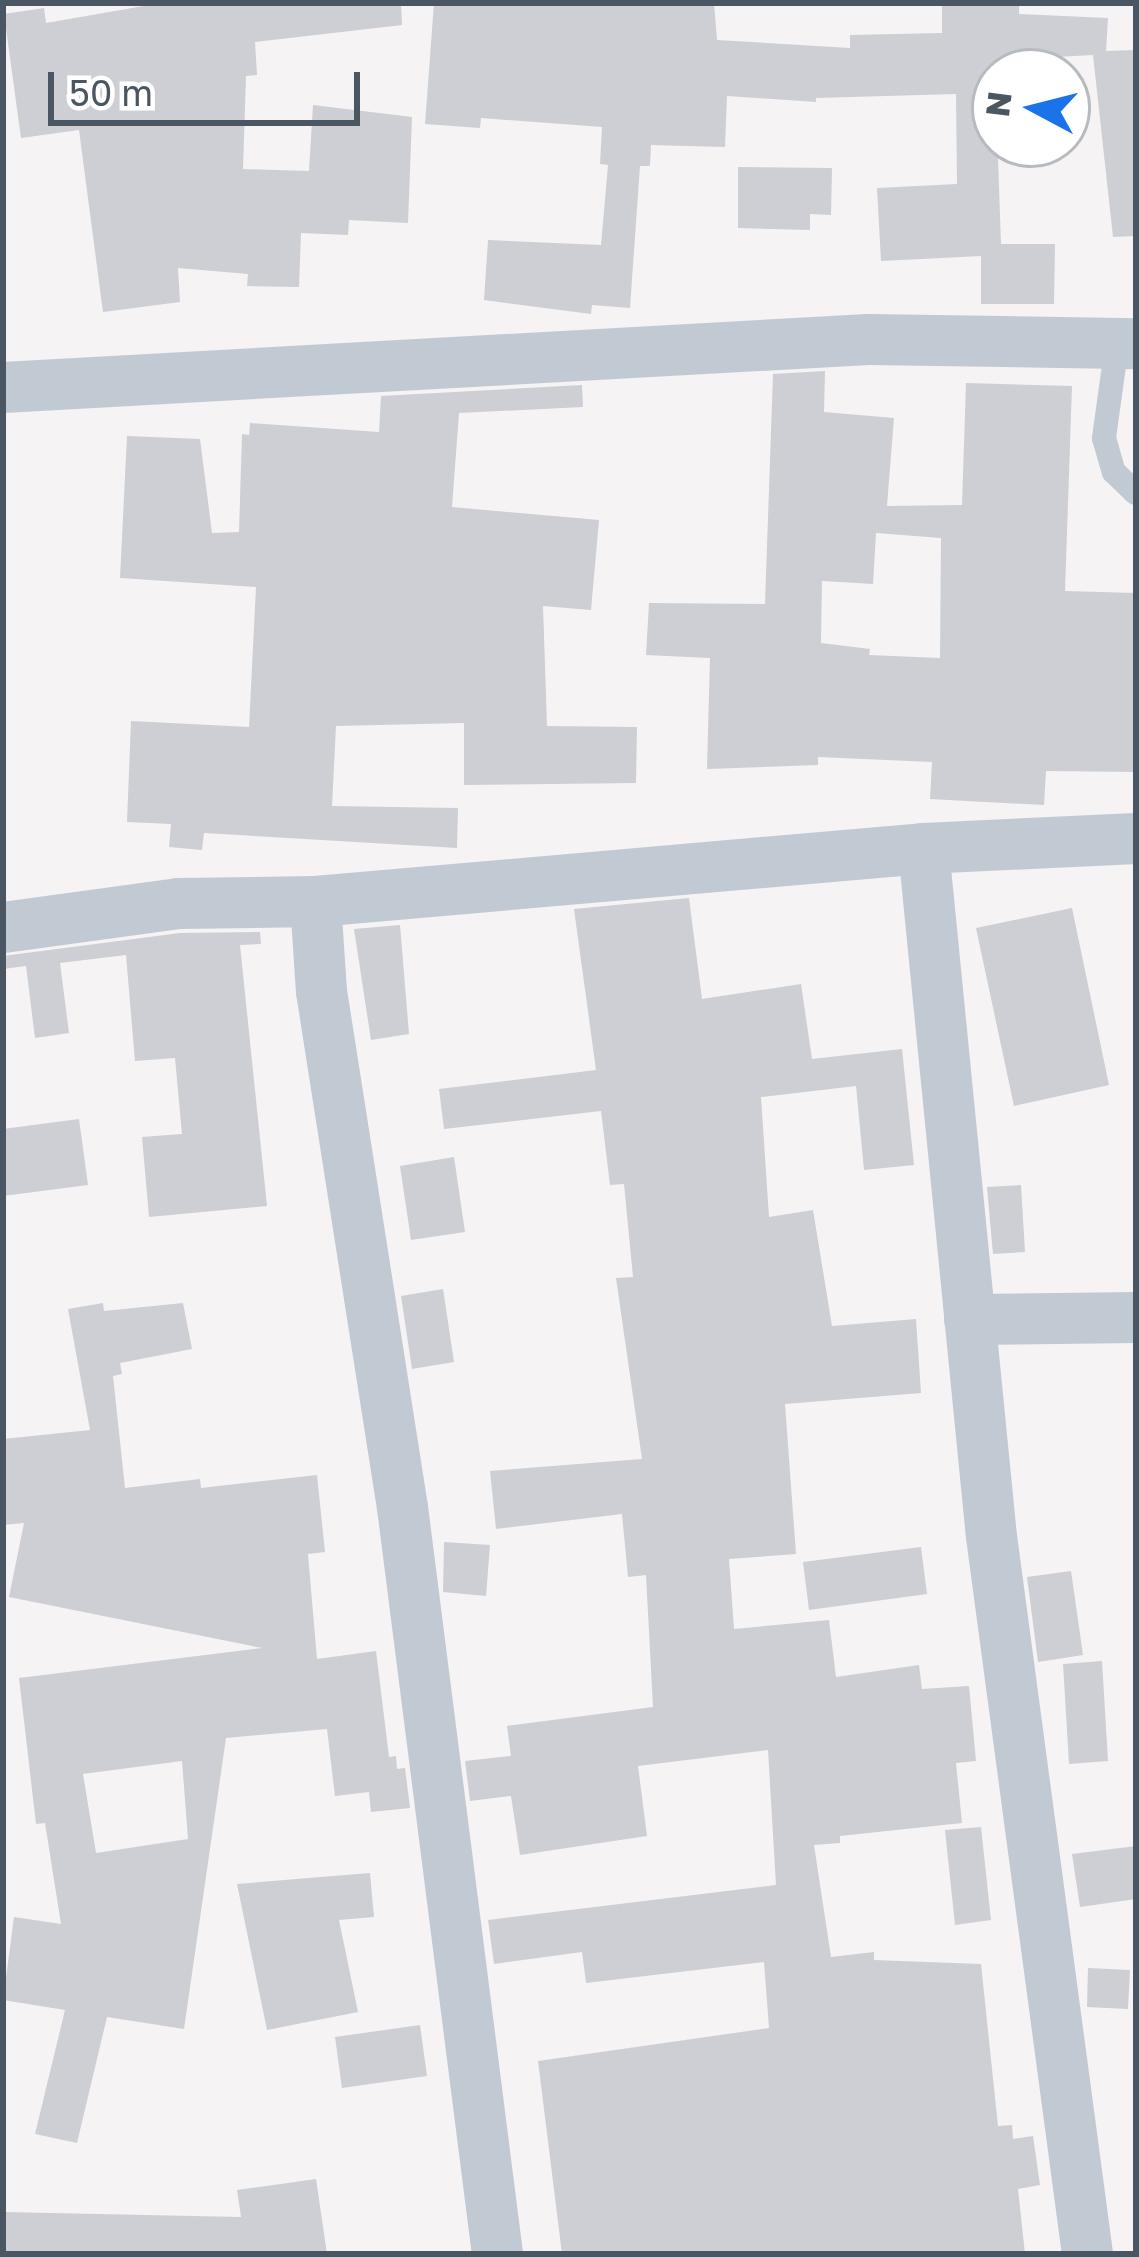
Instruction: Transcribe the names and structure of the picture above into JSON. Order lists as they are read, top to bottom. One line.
{"scale_bar":"50 m","north":"left"}
